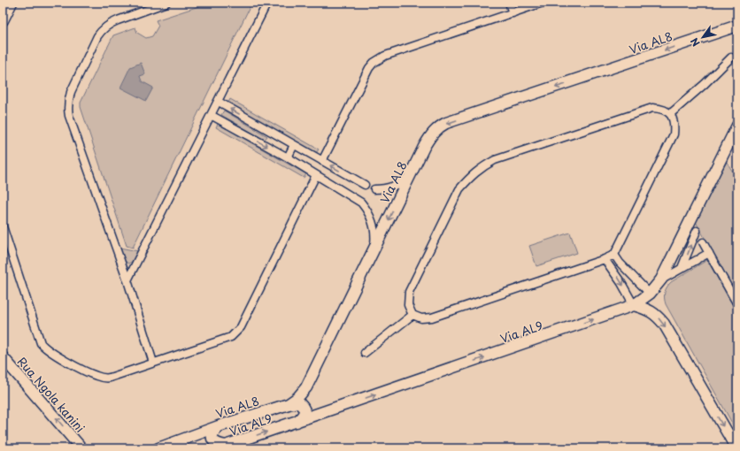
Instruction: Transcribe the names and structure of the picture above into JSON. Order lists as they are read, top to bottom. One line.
{"streets":{"street":["Via AL8","Via AL9","Rua Ngola kanini"]},"one_way":["Rua Ngola kanini"],"north":"bottom left"}
